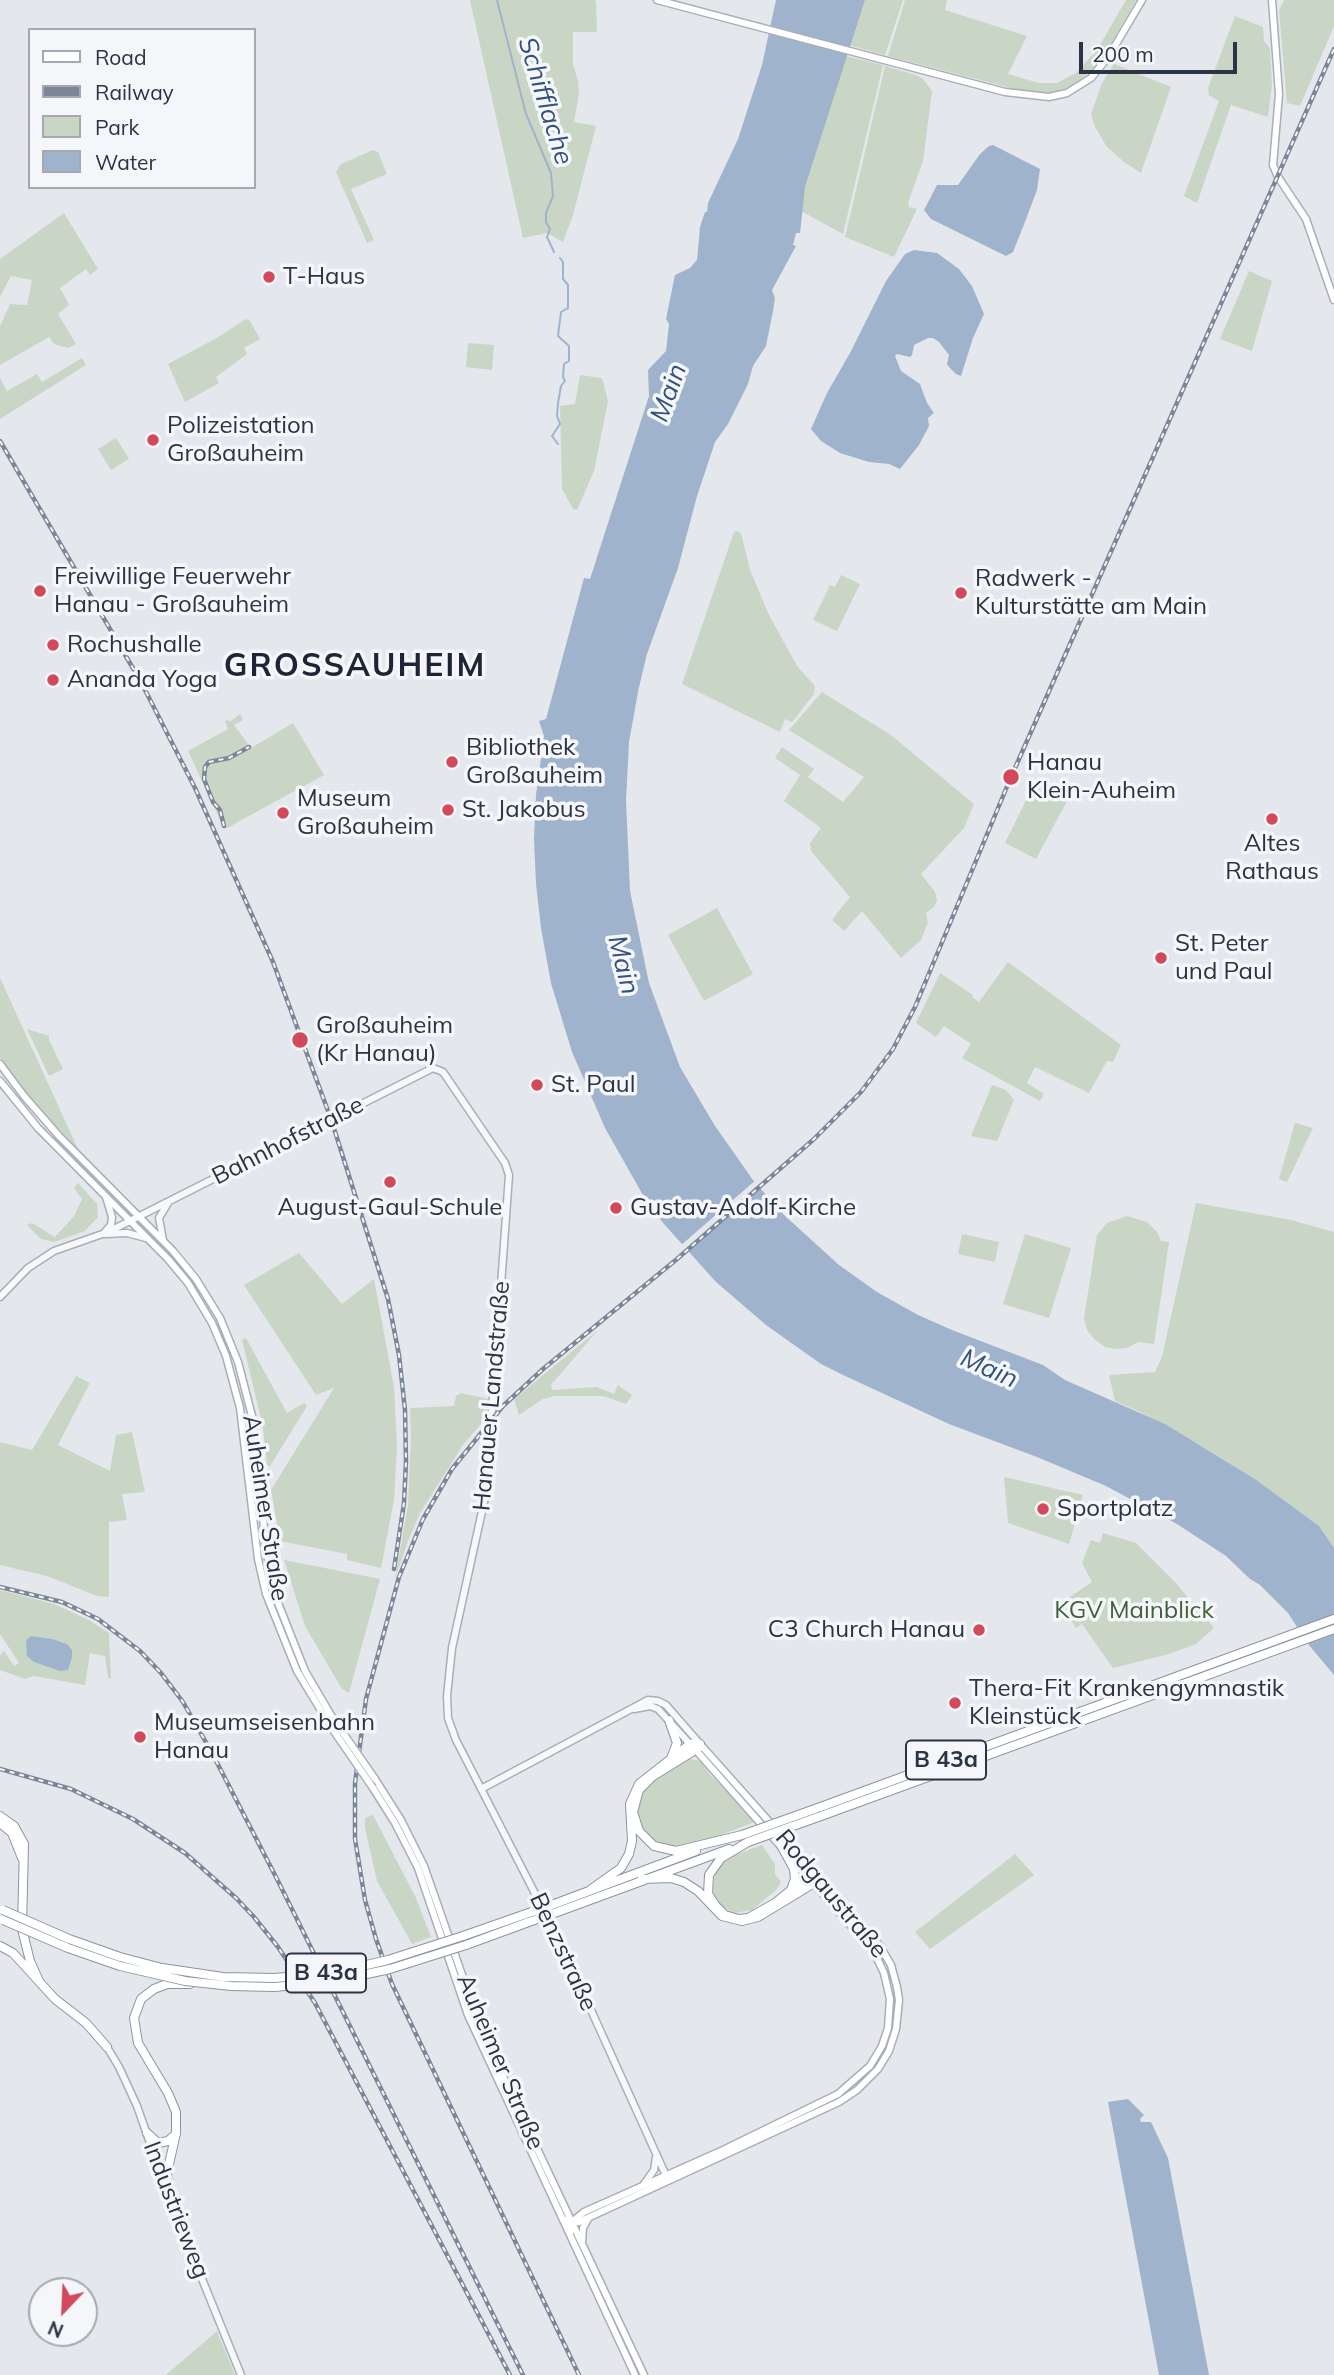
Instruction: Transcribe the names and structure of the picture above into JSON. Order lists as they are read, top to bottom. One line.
{"streets":{"highway":["B 43a"],"main road":["Auheimer Straße","Rodgaustraße"],"street":["Bahnhofstraße","Hanauer Landstraße","Benzstraße","Industrieweg"]},"crossings":[["Bahnhofstraße","Hanauer Landstraße"],["Bahnhofstraße","Auheimer Straße"],["Hanauer Landstraße","Benzstraße"],["Auheimer Straße","Rodgaustraße"],["Rodgaustraße","Benzstraße"]],"districts":["GROSSAUHEIM"],"water":["Schifflache","Main"],"parks":["KGV Mainblick"],"places":["T-Haus","Polizeistation Großauheim","Freiwillige Feuerwehr Hanau - Großauheim","Radwerk - Kulturstätte am Main","Rochushalle","Ananda Yoga","Bibliothek Großauheim","Hanau Klein-Auheim","St. Jakobus","Museum Großauheim","Altes Rathaus","St. Peter und Paul","Großauheim (Kr Hanau)","St. Paul","August-Gaul-Schule","Gustav-Adolf-Kirche","Sportplatz","C3 Church Hanau","Thera-Fit Krankengymnastik Kleinstück","Museumseisenbahn Hanau"],"legend":["Road","Railway","Park","Water"],"scale_bar":"200 m","north":"bottom left"}
